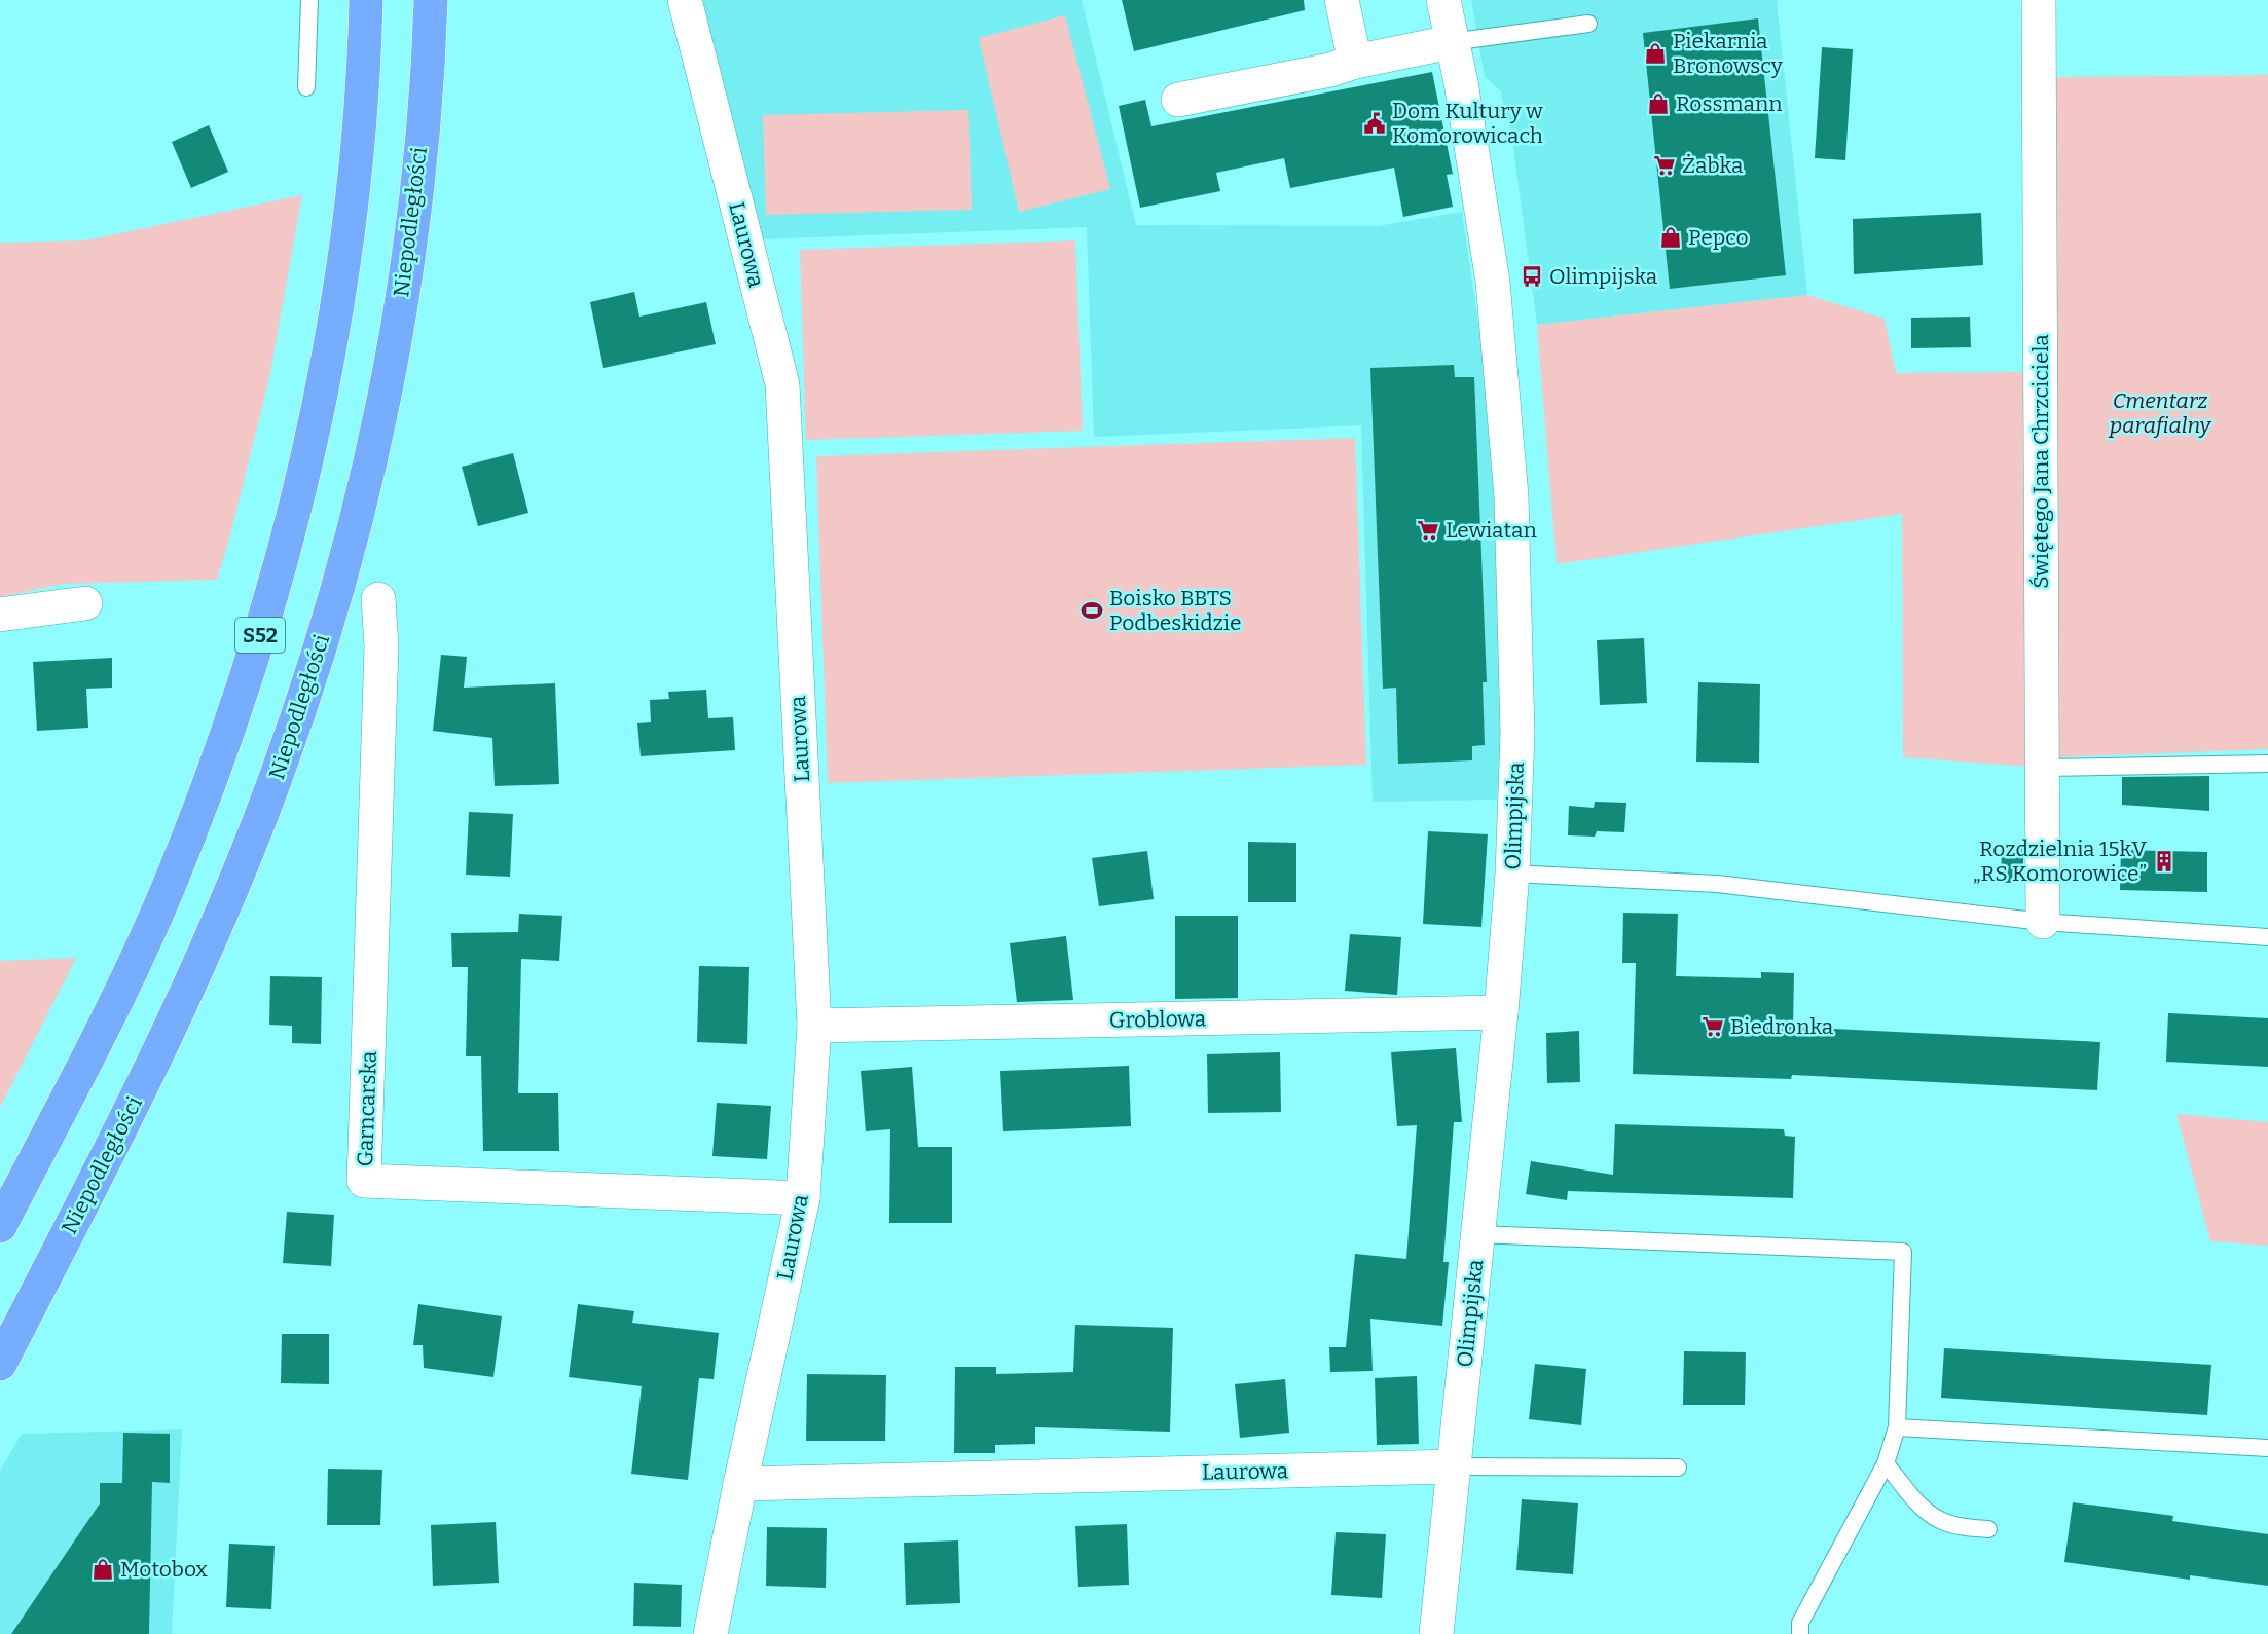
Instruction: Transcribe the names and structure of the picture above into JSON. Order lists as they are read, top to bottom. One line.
{"streets":{"highway":["Niepodległości","S52"],"street":["Laurowa","Świętego Jana Chrzciciela","Olimpijska","Groblowa","Garncarska"]},"crossings":[["Laurowa","Olimpijska"],["Laurowa","Groblowa"],["Laurowa","Garncarska"],["Olimpijska","Groblowa"]],"parks":["Cmentarz parafialny"],"places":{"shop":["Piekarnia Bronowscy","Rossmann","Pepco","Motobox"],"public building":["Dom Kultury w Komorowicach"],"supermarket":["Żabka","Lewiatan","Biedronka"],"bus stop":["Olimpijska"],"sports":["Boisko BBTS Podbeskidzie"],"building":["Rozdzielnia 15kV „RS Komorowice”"]}}
